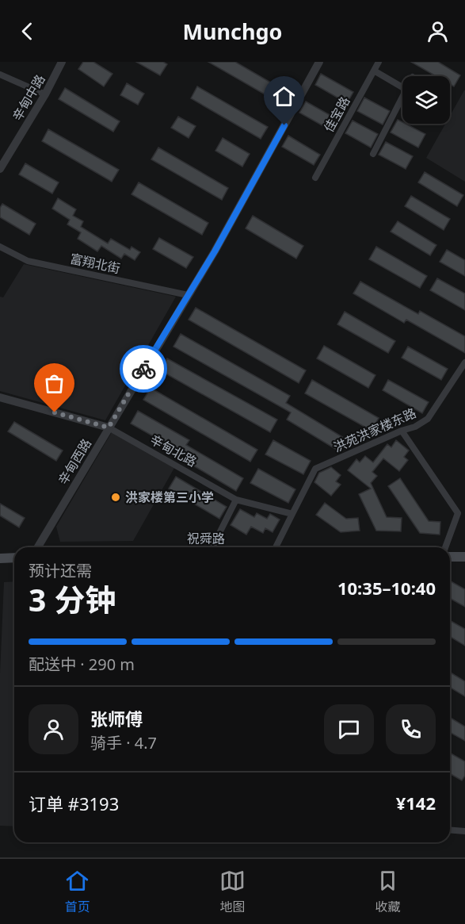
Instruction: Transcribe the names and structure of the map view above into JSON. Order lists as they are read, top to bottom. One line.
{"streets":{"street":["辛甸中路","佳宝路","富翔北街","洪苑洪家楼东路","辛甸北路","辛甸西路"]},"crossings":[["富翔北街","辛甸西路"],["洪苑洪家楼东路","辛甸北路"],["辛甸北路","辛甸西路"]],"places":["洪家楼第三小学"],"page":{"header":"Munchgo","heading":["3 分钟","预计还需","10:35–10:40"],"panel":["张师傅","骑手 · 4.7","订单 #3193","¥142"],"bar":"配送中 · 290 m","tabs":["首页","地图","收藏"]}}
